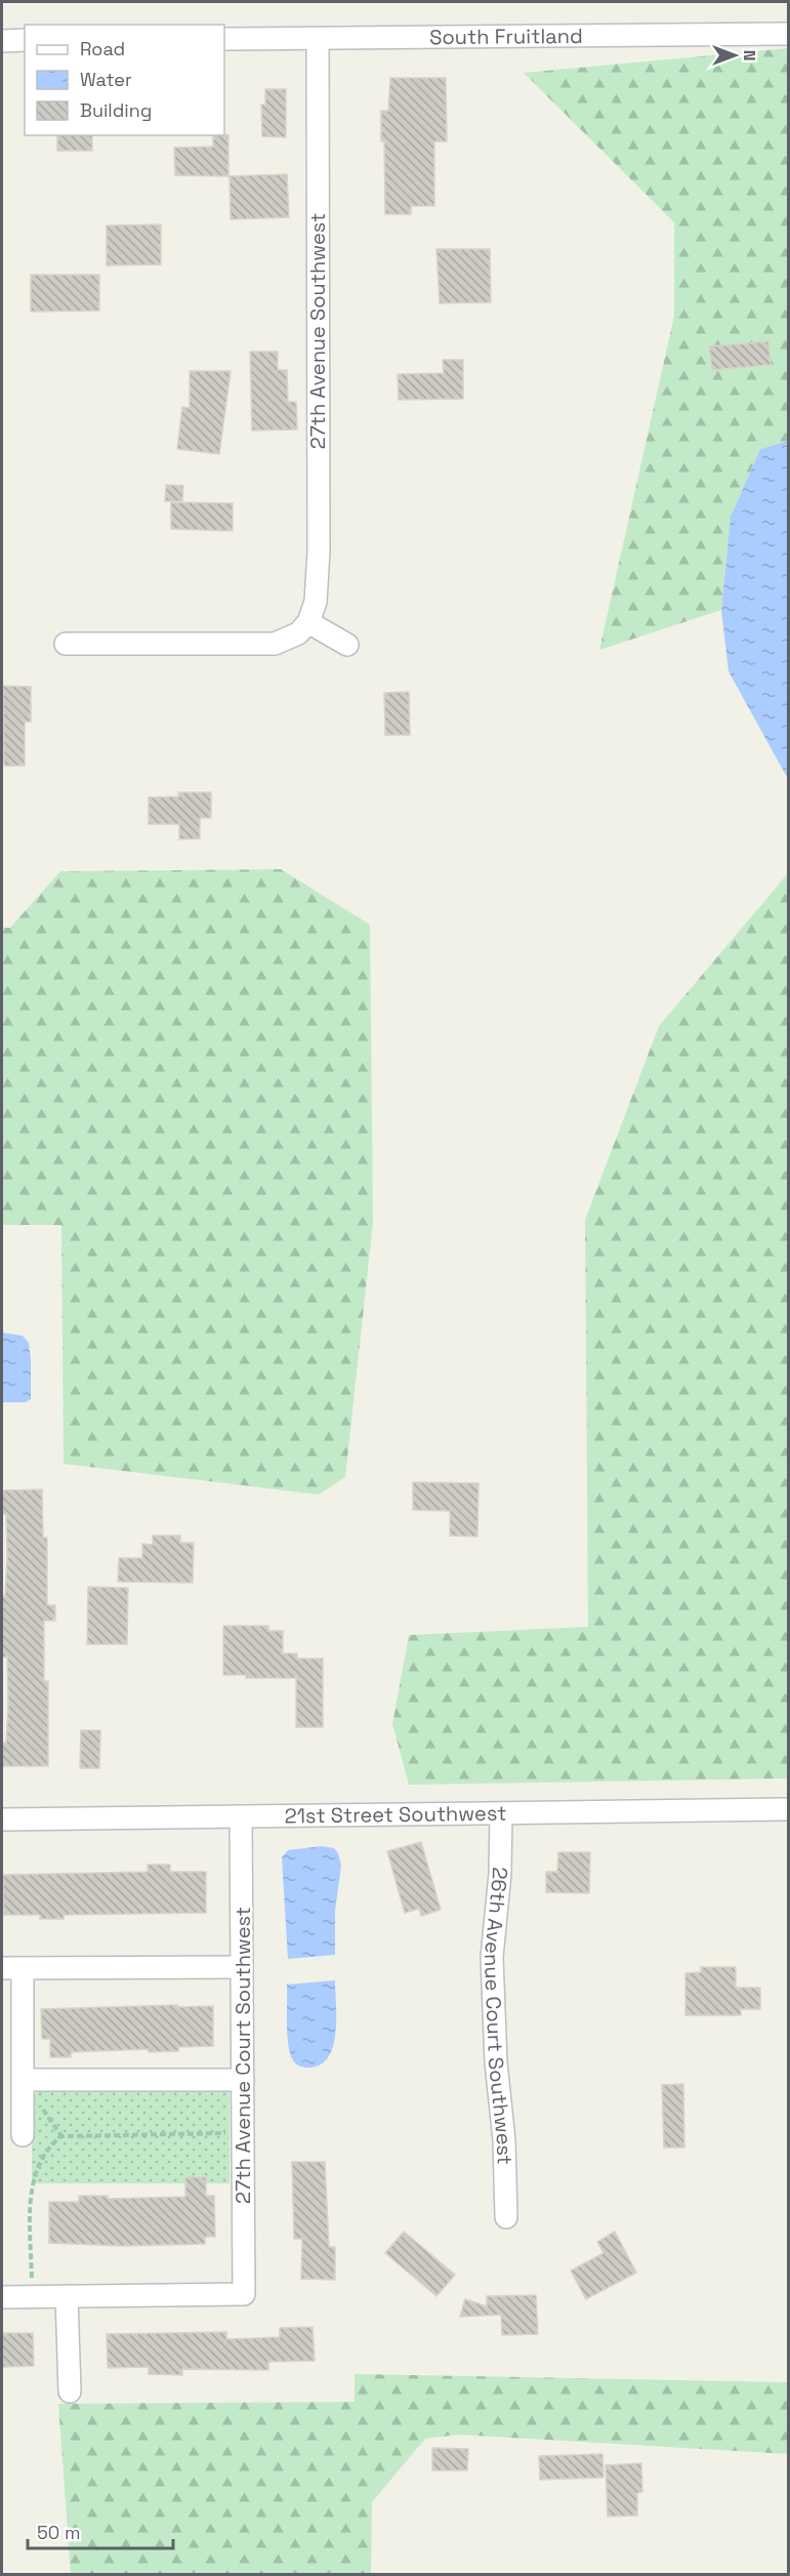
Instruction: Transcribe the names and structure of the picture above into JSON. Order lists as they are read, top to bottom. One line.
{"streets":{"street":["South Fruitland","27th Avenue Southwest","21st Street Southwest","26th Avenue Court Southwest","27th Avenue Court Southwest"]},"crossings":[["South Fruitland","27th Avenue Southwest"],["21st Street Southwest","26th Avenue Court Southwest"],["21st Street Southwest","27th Avenue Court Southwest"]],"legend":["Road","Water","Building"],"scale_bar":"50 m","north":"right"}
